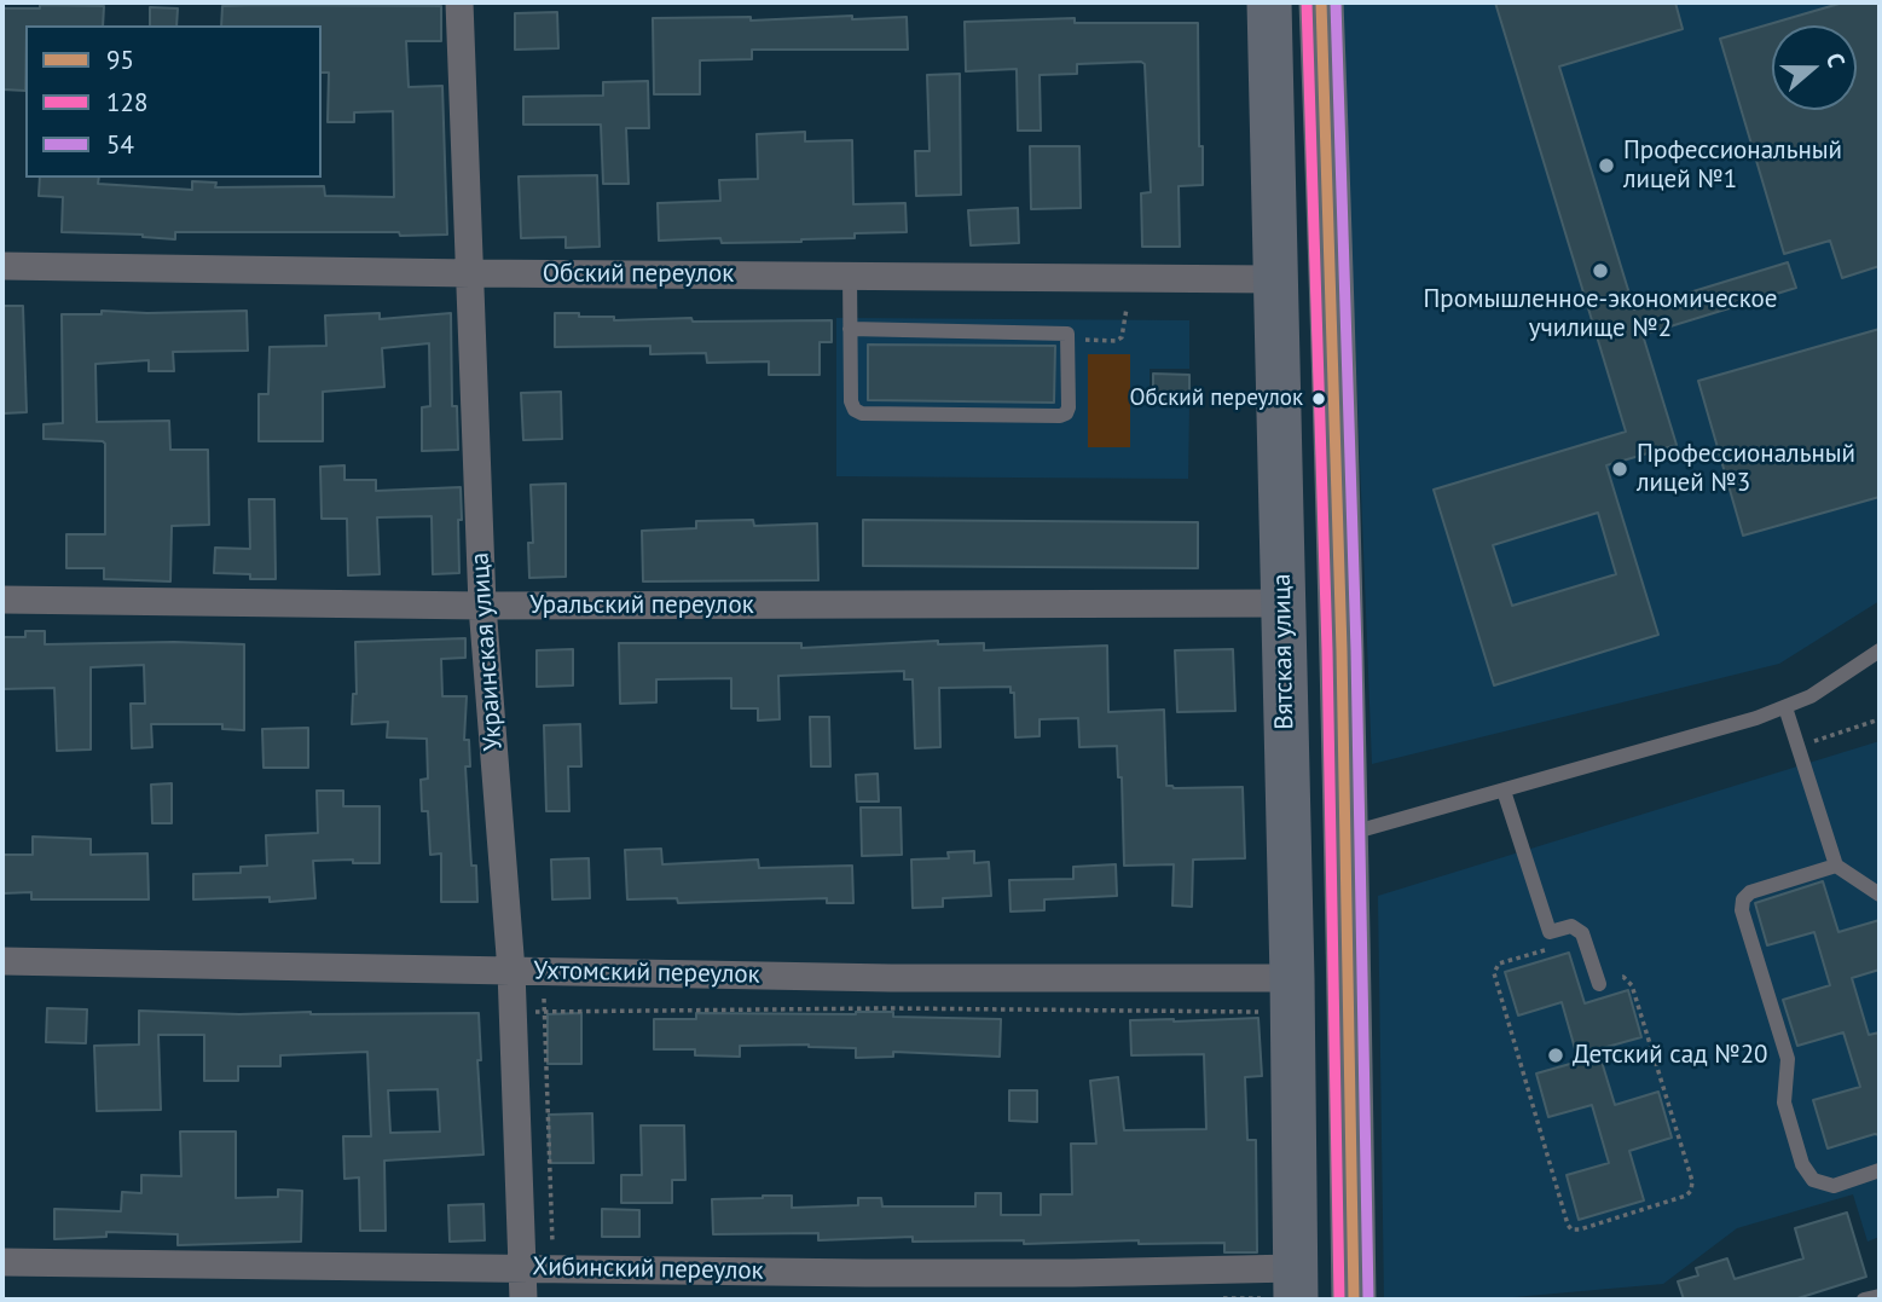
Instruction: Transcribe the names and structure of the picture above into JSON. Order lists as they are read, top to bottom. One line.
{"streets":{"main road":["Вятская улица"],"street":["Обский переулок","Уральский переулок","Украинская улица","Ухтомский переулок","Хибинский переулок"]},"crossings":[["Обский переулок","Украинская улица"],["Обский переулок","Вятская улица"],["Уральский переулок","Украинская улица"],["Уральский переулок","Вятская улица"],["Украинская улица","Ухтомский переулок"],["Украинская улица","Хибинский переулок"],["Вятская улица","Ухтомский переулок"],["Вятская улица","Хибинский переулок"]],"places":["Профессиональный лицей №1","Промышленное-экономическое училище №2","Обский переулок","Профессиональный лицей №3","Детский сад №20"],"lines":["transit line 95","transit line 128","transit line 54"],"legend":["95","128","54"],"north":"right"}
